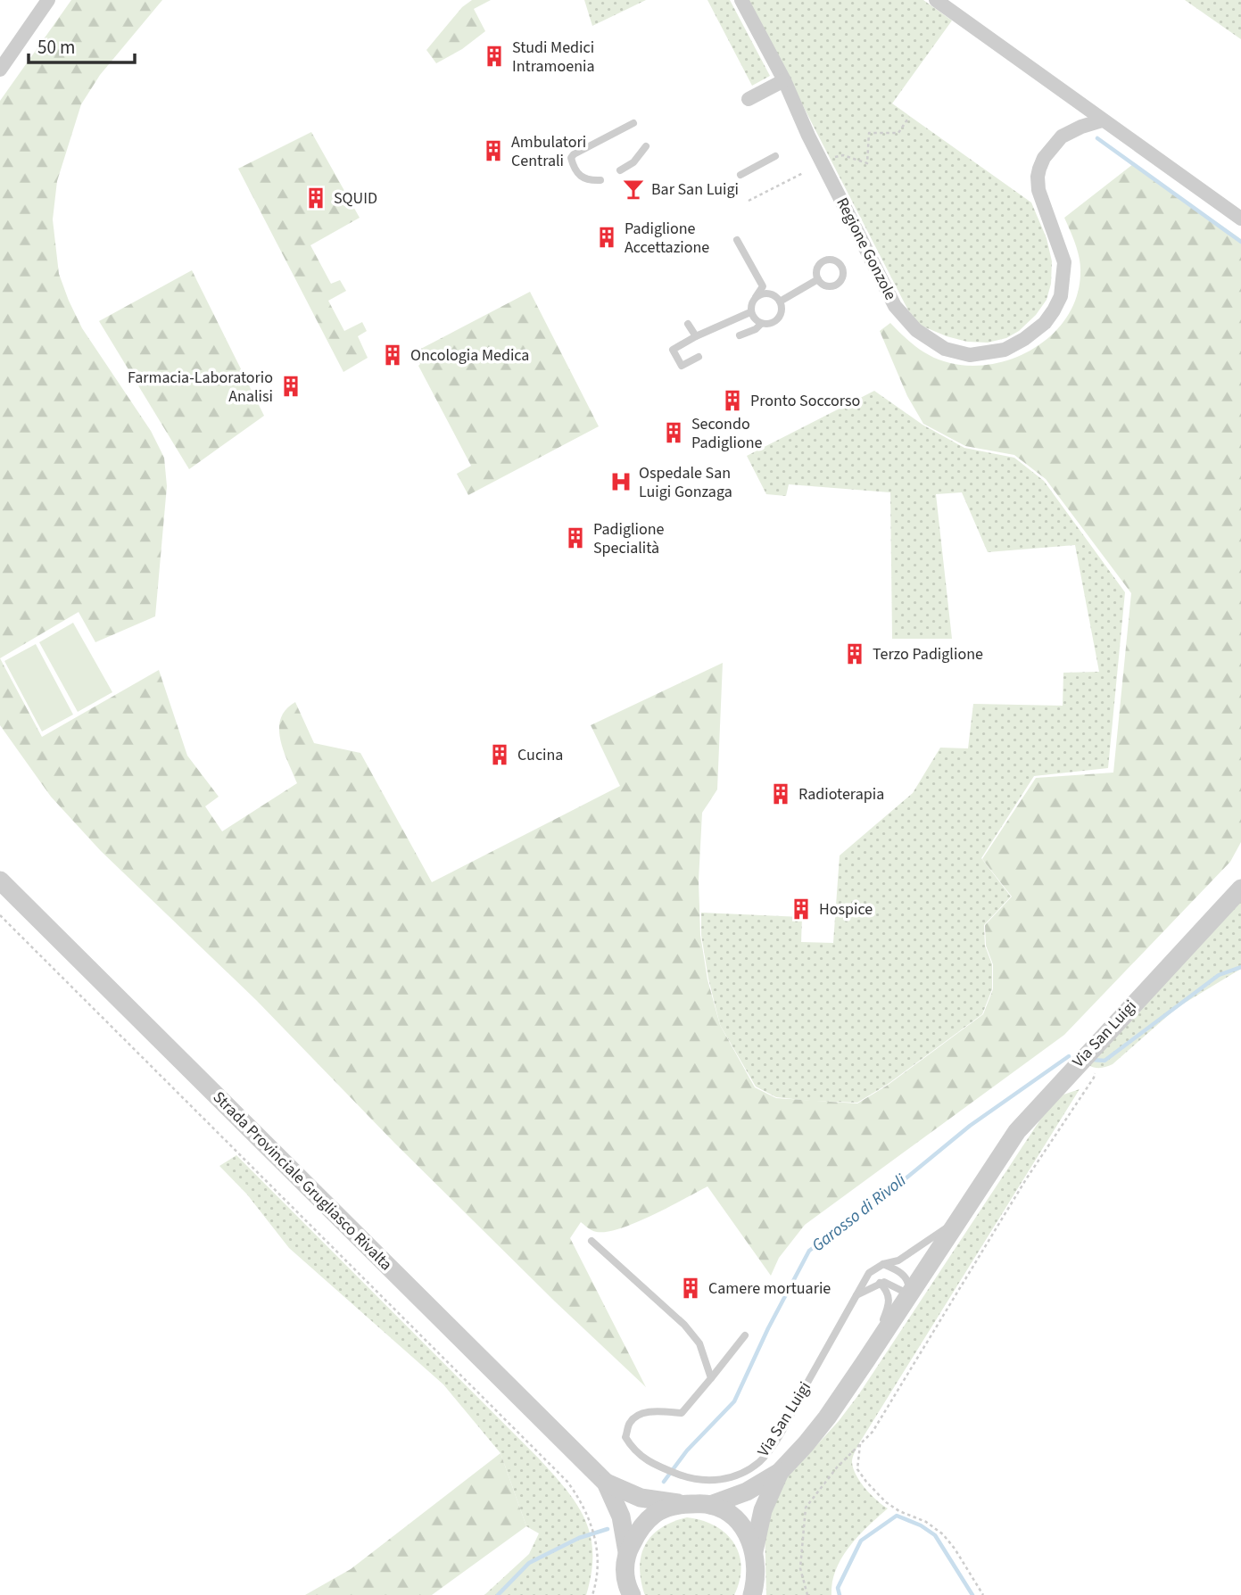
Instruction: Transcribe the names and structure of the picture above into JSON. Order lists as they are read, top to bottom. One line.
{"streets":{"street":["Regione Gonzole","Via San Luigi","Strada Provinciale Grugliasco Rivalta"]},"crossings":[["Via San Luigi","Strada Provinciale Grugliasco Rivalta"]],"water":["Garosso di Rivoli"],"places":{"building":["Studi Medici Intramoenia","Ambulatori Centrali","SQUID","Padiglione Accettazione","Oncologia Medica","Farmacia-Laboratorio Analisi","Pronto Soccorso","Secondo Padiglione","Padiglione Specialità","Terzo Padiglione","Cucina","Radioterapia","Hospice","Camere mortuarie"],"bar":["Bar San Luigi"],"hospital":["Ospedale San Luigi Gonzaga"]},"scale_bar":"50 m"}
